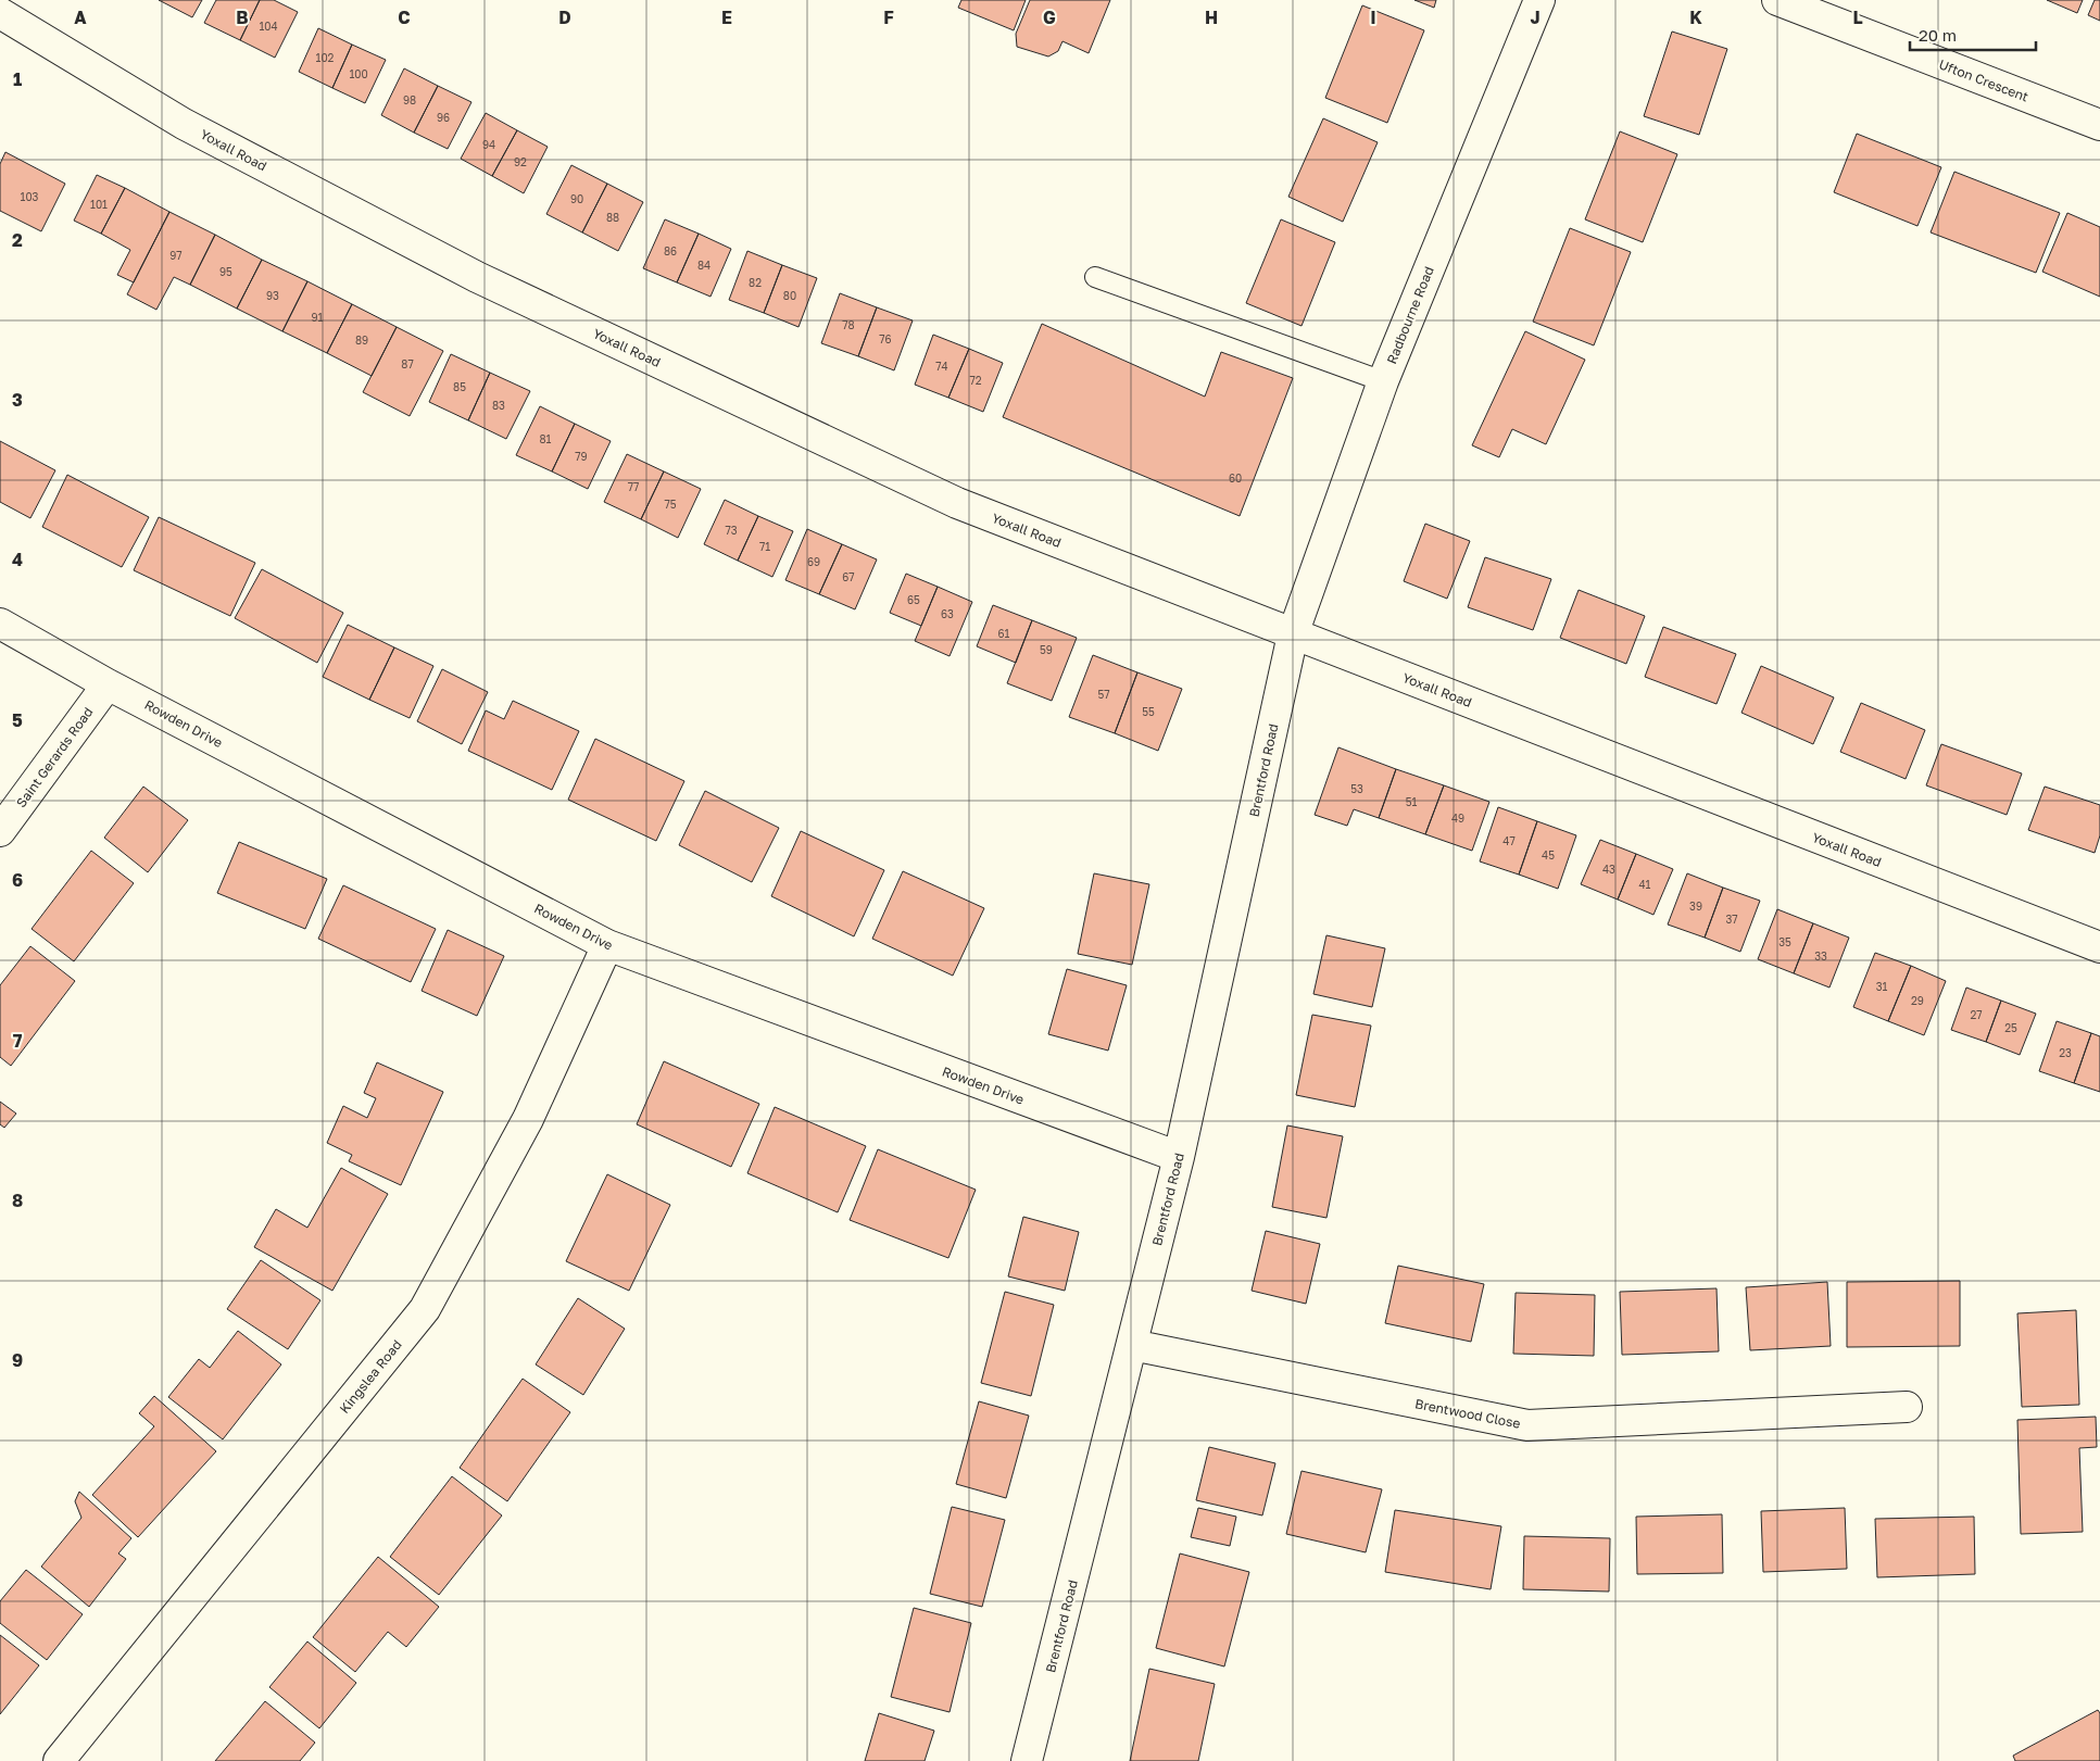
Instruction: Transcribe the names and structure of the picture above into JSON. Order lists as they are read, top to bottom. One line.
{"streets":{"street":["Ufton Crescent","Yoxall Road","Radbourne Road","Rowden Drive","Saint Gerards Road","Brentford Road","Kingslea Road","Brentwood Close"]},"crossings":[["Yoxall Road","Radbourne Road"],["Yoxall Road","Brentford Road"],["Radbourne Road","Brentford Road"],["Rowden Drive","Saint Gerards Road"],["Rowden Drive","Brentford Road"],["Rowden Drive","Kingslea Road"],["Brentford Road","Brentwood Close"]],"house_numbers":["104","102","100","98","96","94","92","103","90","101","88","86","97","84","95","82","93","80","91","78","76","89","87","74","72","85","83","81","79","60","77","75","73","71","69","67","65","63","61","59","57","55","53","51","49","47","45","43","41","39","37","35","33","31","29","27","25","23"],"scale_bar":"20 m","grid":{"columns":["A","B","C","D","E","F","G","H","I","J","K","L"],"rows":["1","2","3","4","5","6","7","8","9"]}}
